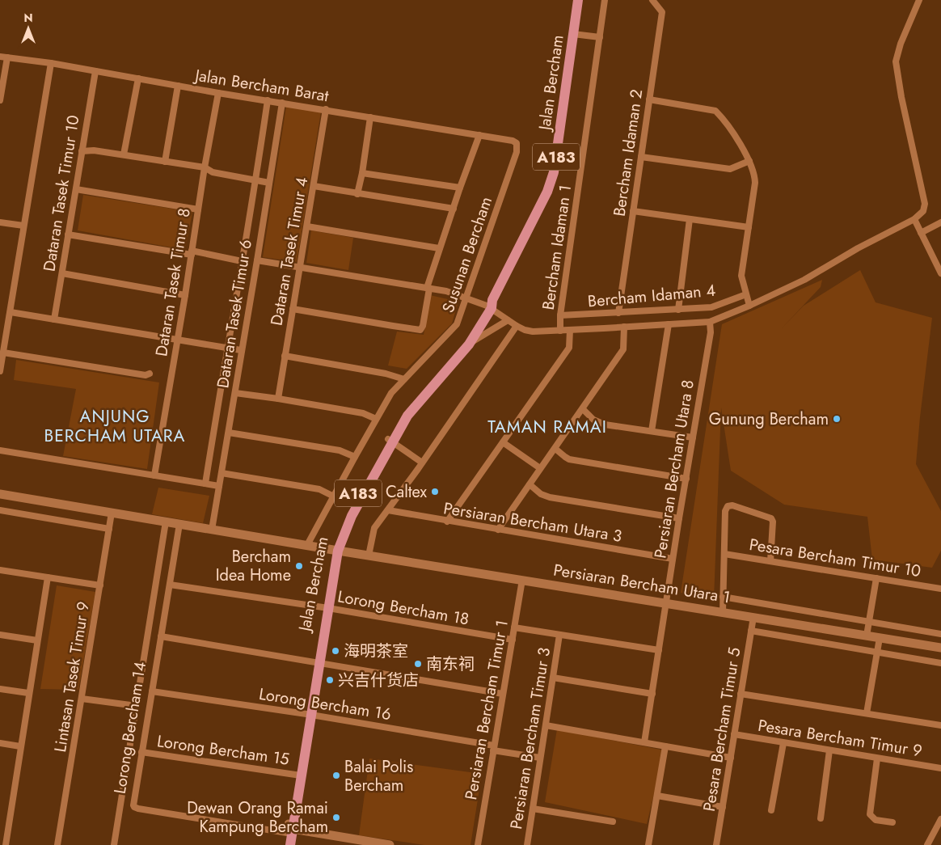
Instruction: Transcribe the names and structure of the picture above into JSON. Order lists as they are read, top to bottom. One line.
{"streets":{"main road":["Jalan Bercham","A183"],"street":["Jalan Bercham Barat","Bercham Idaman 2","Dataran Tasek Timur 10","Bercham Idaman 1","Dataran Tasek Timur 4","Susunan Bercham","Dataran Tasek Timur 8","Bercham Idaman 4","Dataran Tasek Timur 6","Persiaran Bercham Utara 8","Persiaran Bercham Utara 3","Pesara Bercham Timur 10","Persiaran Bercham Utara 1","Lorong Bercham 18","Lintasan Tasek Timur 9","Lorong Bercham 16","Persiaran Bercham Timur 1","Lorong Bercham 14","Pesara Bercham Timur 5","Persiaran Bercham Timur 3","Pesara Bercham Timur 9","Lorong Bercham 15"]},"crossings":[["Jalan Bercham","Persiaran Bercham Utara 1"],["Jalan Bercham","Lorong Bercham 18"],["Jalan Bercham","Lorong Bercham 16"],["Jalan Bercham","Lorong Bercham 14"],["Jalan Bercham","Lorong Bercham 15"],["Jalan Bercham Barat","Dataran Tasek Timur 10"],["Jalan Bercham Barat","Dataran Tasek Timur 4"],["Jalan Bercham Barat","Susunan Bercham"],["Jalan Bercham Barat","Dataran Tasek Timur 8"],["Jalan Bercham Barat","Dataran Tasek Timur 6"],["Bercham Idaman 2","Bercham Idaman 4"],["Bercham Idaman 1","Bercham Idaman 4"],["Susunan Bercham","Persiaran Bercham Utara 1"],["Dataran Tasek Timur 6","Persiaran Bercham Utara 1"],["Persiaran Bercham Utara 8","Persiaran Bercham Utara 3"],["Persiaran Bercham Utara 8","Persiaran Bercham Utara 1"],["Persiaran Bercham Utara 1","Lintasan Tasek Timur 9"],["Persiaran Bercham Utara 1","Persiaran Bercham Timur 1"],["Persiaran Bercham Utara 1","Lorong Bercham 14"],["Persiaran Bercham Utara 1","Pesara Bercham Timur 5"],["Lorong Bercham 18","Persiaran Bercham Timur 1"],["Lorong Bercham 18","Lorong Bercham 14"],["Lorong Bercham 16","Persiaran Bercham Timur 1"],["Lorong Bercham 16","Lorong Bercham 14"],["Lorong Bercham 16","Persiaran Bercham Timur 3"],["Lorong Bercham 14","Lorong Bercham 15"],["Pesara Bercham Timur 5","Pesara Bercham Timur 9"]],"districts":["ANJUNG BERCHAM UTARA","TAMAN RAMAI"],"places":["Gunung Bercham","Caltex","Bercham Idea Home","海明茶室","南东祠","兴吉什货店","Balai Polis Bercham","Dewan Orang Ramai Kampung Bercham"],"north":"top"}
